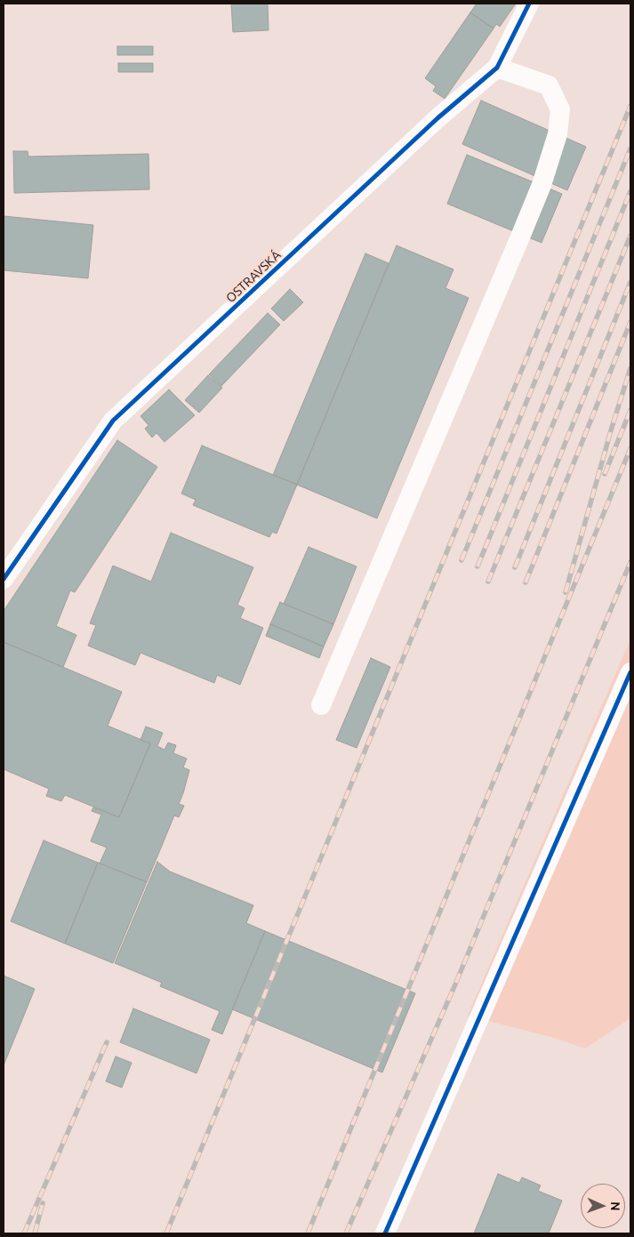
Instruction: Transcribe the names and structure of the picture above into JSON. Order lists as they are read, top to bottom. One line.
{"streets":{"street":["OSTRAVSKÁ"]},"north":"right"}
